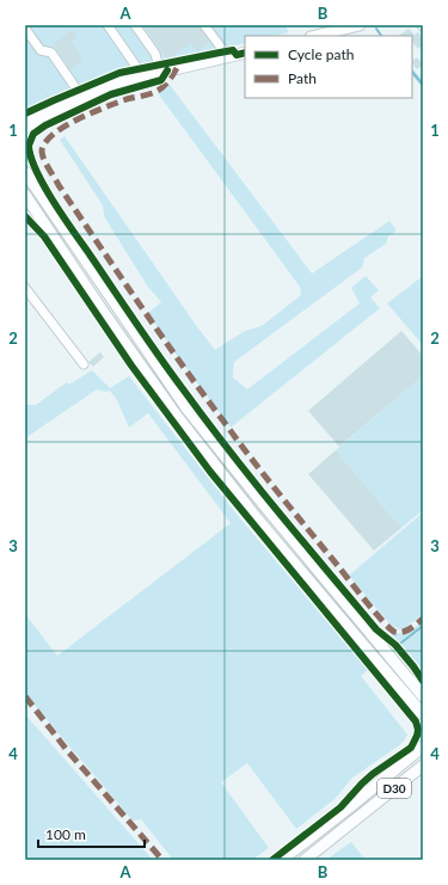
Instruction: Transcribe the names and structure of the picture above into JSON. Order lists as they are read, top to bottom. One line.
{"streets":{"main road":["D30"]},"legend":["Cycle path","Path"],"scale_bar":"100 m","grid":{"columns":["A","B"],"rows":["1","2","3","4"]}}
